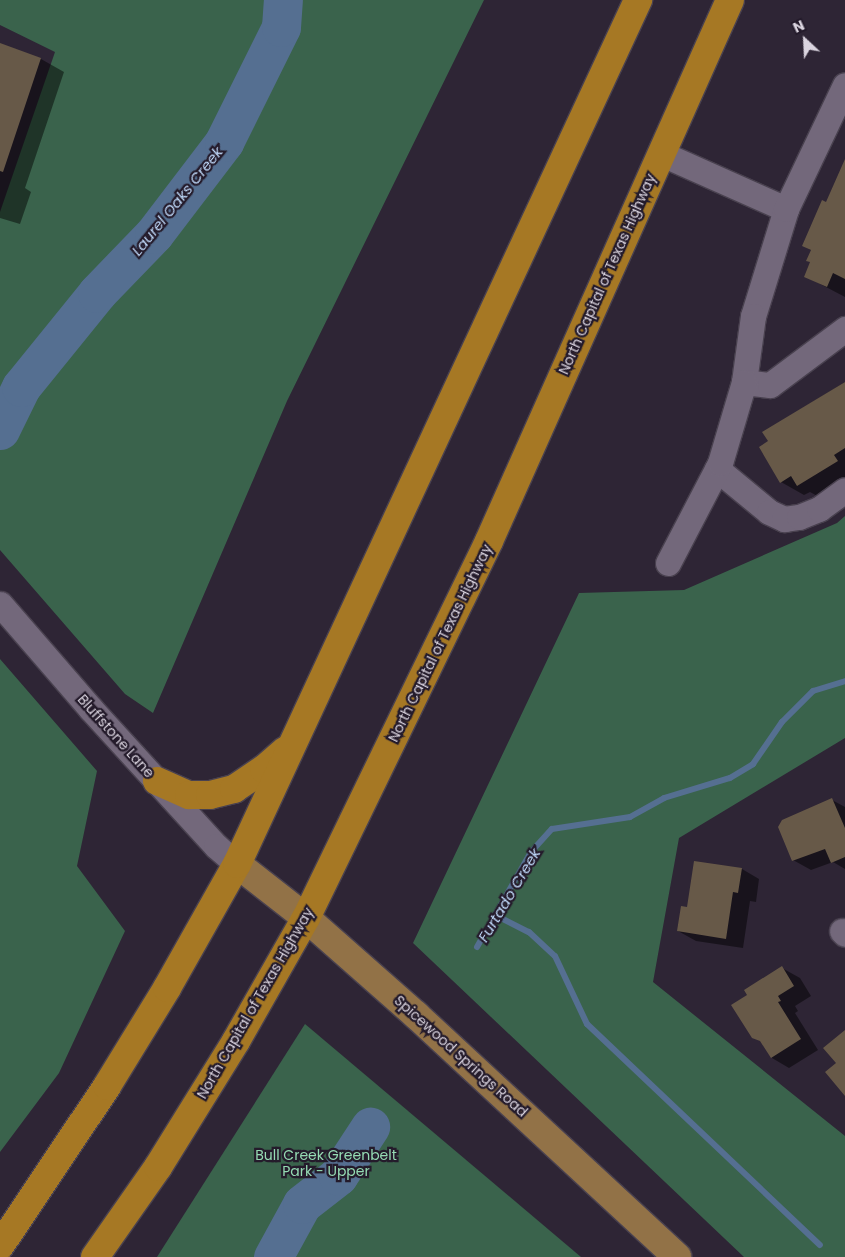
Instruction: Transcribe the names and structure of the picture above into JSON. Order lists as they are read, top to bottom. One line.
{"streets":{"highway":["North Capital of Texas Highway"],"main road":["Spicewood Springs Road"],"street":["Bluffstone Lane"]},"crossings":[["North Capital of Texas Highway","Spicewood Springs Road"],["Bluffstone Lane","Spicewood Springs Road"]],"water":["Laurel Oaks Creek","Furtado Creek"],"parks":["Bull Creek Greenbelt Park - Upper"],"north":"top left"}
